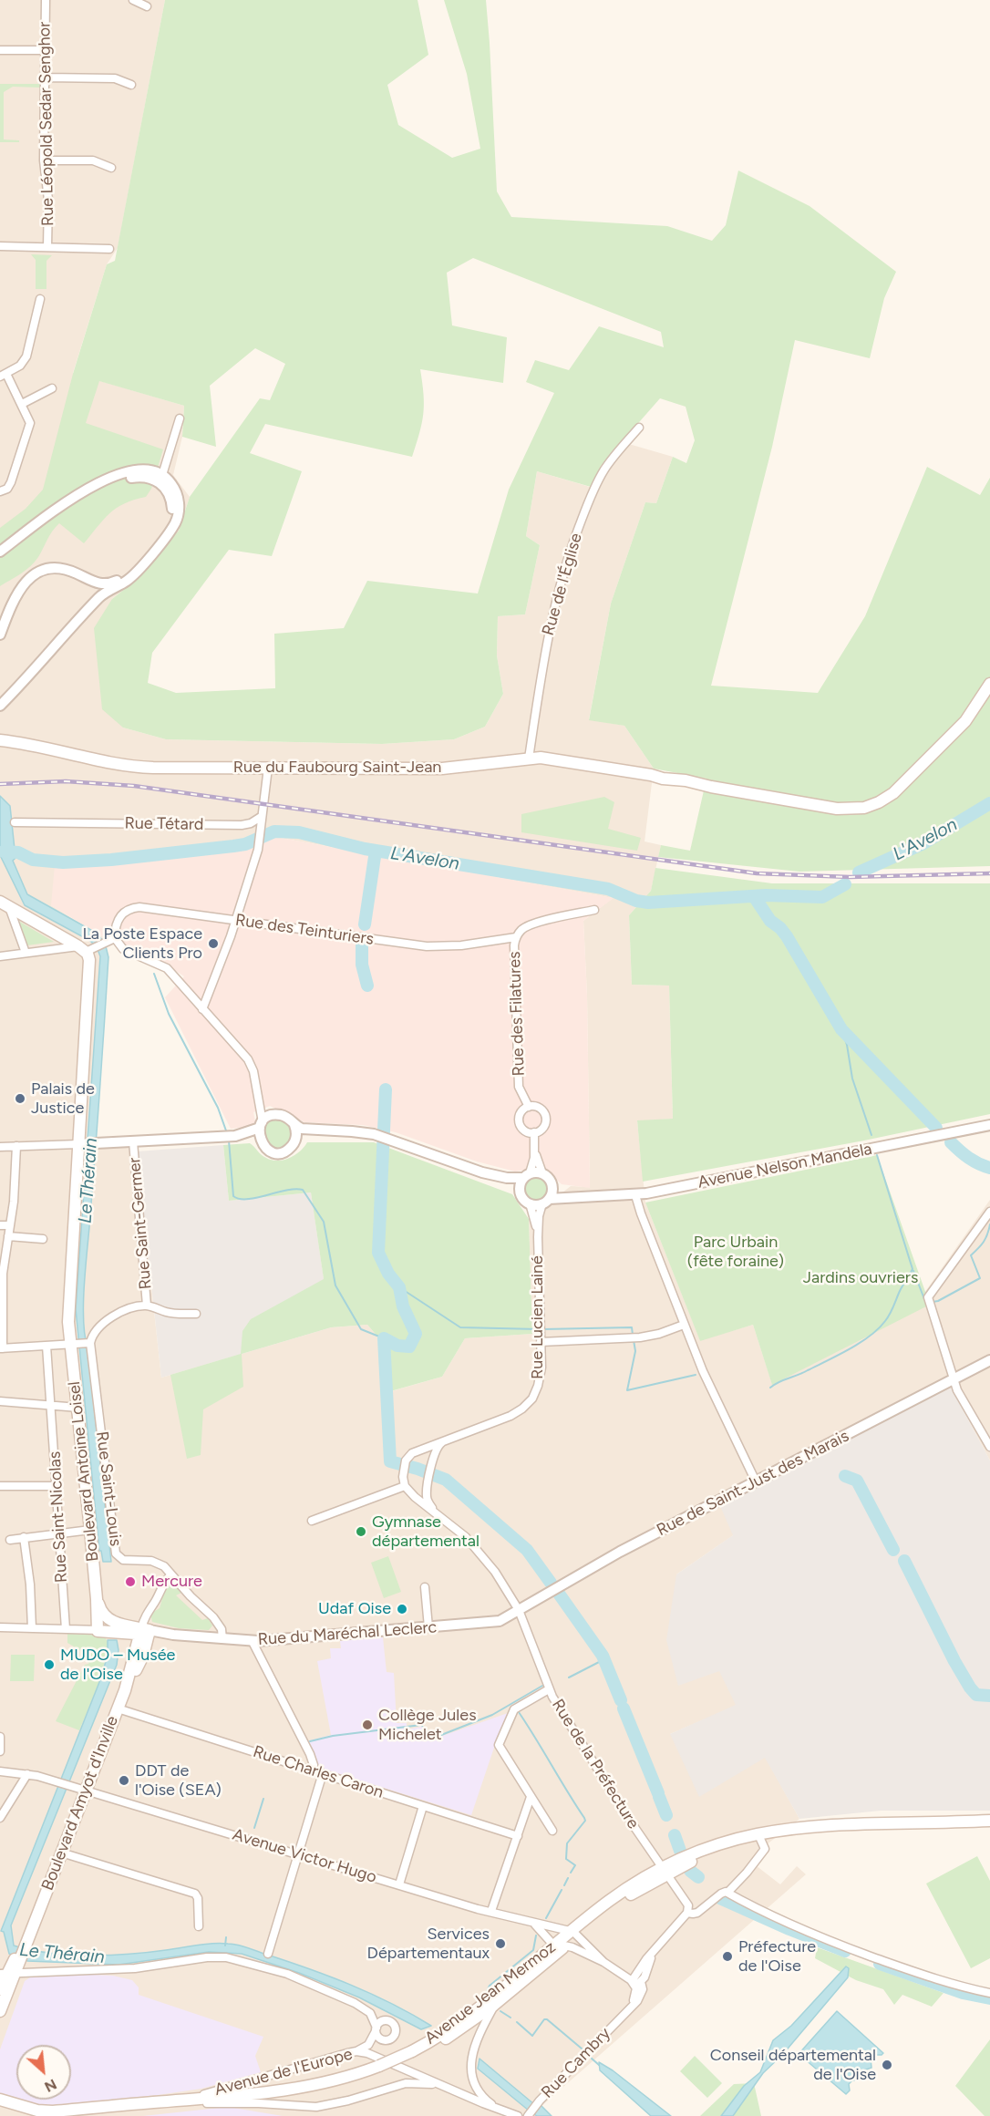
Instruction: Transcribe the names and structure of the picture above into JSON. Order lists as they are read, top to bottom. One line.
{"streets":{"main road":["Rue du Faubourg Saint-Jean","Boulevard Antoine Loisel","Boulevard Amyot d'Inville","Avenue Jean Mermoz"],"street":["Rue Léopold Sedar Senghor","Rue de l'Église","Rue Tétard","Rue des Teinturiers","Rue des Filatures","Avenue Nelson Mandela","Rue Saint-Germer","Rue Lucien Lainé","Rue de Saint-Just des Marais","Rue Saint-Louis","Rue Saint-Nicolas","Rue du Maréchal Leclerc","Rue de la Préfecture","Rue Charles Caron","Avenue Victor Hugo","Rue Cambry","Avenue de l'Europe"]},"crossings":[["Rue de l'Église","Rue du Faubourg Saint-Jean"],["Rue des Teinturiers","Rue des Filatures"],["Avenue Nelson Mandela","Rue Lucien Lainé"],["Rue de Saint-Just des Marais","Rue du Maréchal Leclerc"],["Rue de Saint-Just des Marais","Rue de la Préfecture"],["Rue du Maréchal Leclerc","Rue de la Préfecture"],["Rue du Maréchal Leclerc","Boulevard Amyot d'Inville"],["Rue de la Préfecture","Avenue Jean Mermoz"],["Rue de la Préfecture","Rue Cambry"],["Rue Charles Caron","Boulevard Amyot d'Inville"],["Boulevard Amyot d'Inville","Avenue Victor Hugo"],["Avenue Victor Hugo","Avenue Jean Mermoz"],["Avenue Victor Hugo","Rue Cambry"],["Avenue Jean Mermoz","Avenue de l'Europe"]],"water":["L'Avelon","Le Thérain"],"parks":["Parc Urbain (fête foraine)","Jardins ouvriers"],"places":["La Poste Espace Clients Pro","Palais de Justice","Gymnase départemental","Mercure","Udaf Oise","MUDO – Musée de l'Oise","Collège Jules Michelet","DDT de l'Oise (SEA)","Services Départementaux","Préfecture de l'Oise","Conseil départemental de l'Oise"],"north":"bottom right"}
